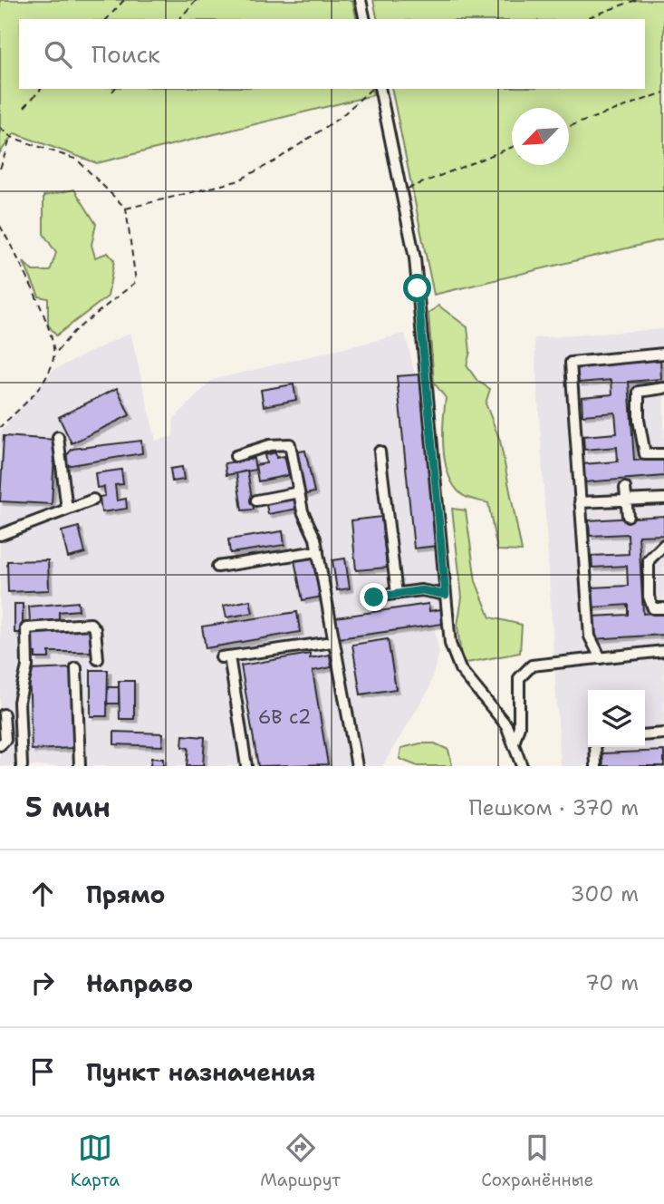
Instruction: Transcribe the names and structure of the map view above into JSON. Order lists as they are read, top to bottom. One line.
{"house_numbers":["6В с2"],"north":"bottom left","page":{"search":"Поиск","heading":["5 мин","Пешком · 370 m"],"list":[["Прямо","300 m"],["Направо","70 m"],"Пункт назначения"],"nav":["Карта","Маршрут","Сохранённые"]}}
